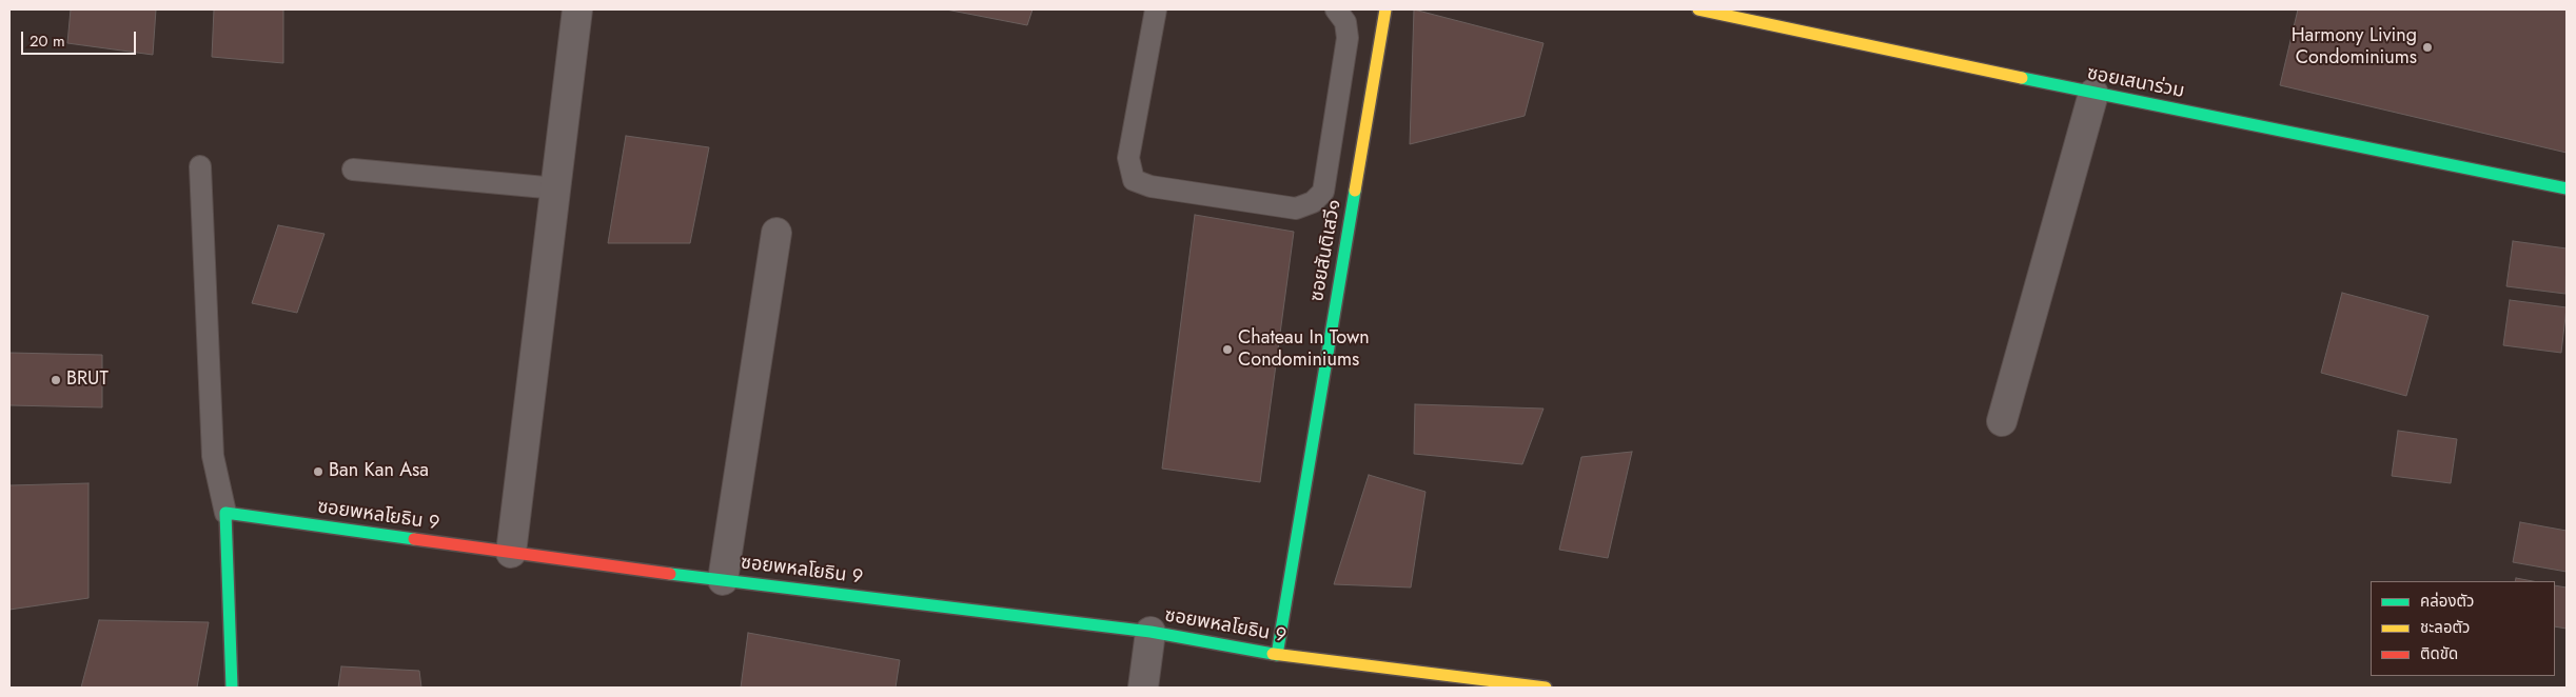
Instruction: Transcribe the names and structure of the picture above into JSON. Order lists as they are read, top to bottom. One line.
{"streets":{"street":["ซอยเสนาร่วม","ซอยสันติเสวี๑","ซอยพหลโยธิน 9"]},"crossings":[["ซอยสันติเสวี๑","ซอยพหลโยธิน 9"]],"places":["Harmony Living Condominiums","Chateau In Town Condominiums","BRUT","Ban Kan Asa"],"legend":["คล่องตัว","ชะลอตัว","ติดขัด"],"scale_bar":"20 m"}
